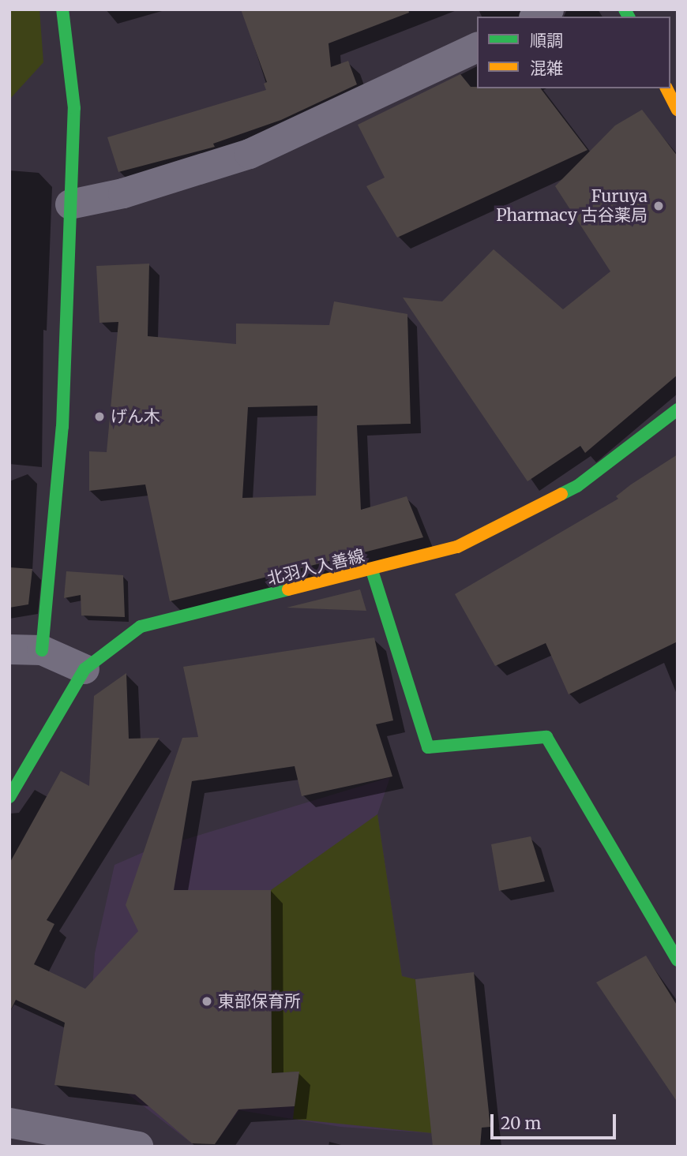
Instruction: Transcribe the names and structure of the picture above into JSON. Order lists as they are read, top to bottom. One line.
{"streets":{"street":["北羽入入善線"]},"places":["Furuya Pharmacy 古谷薬局","げん木","東部保育所"],"legend":["順調","混雑"],"scale_bar":"20 m"}
